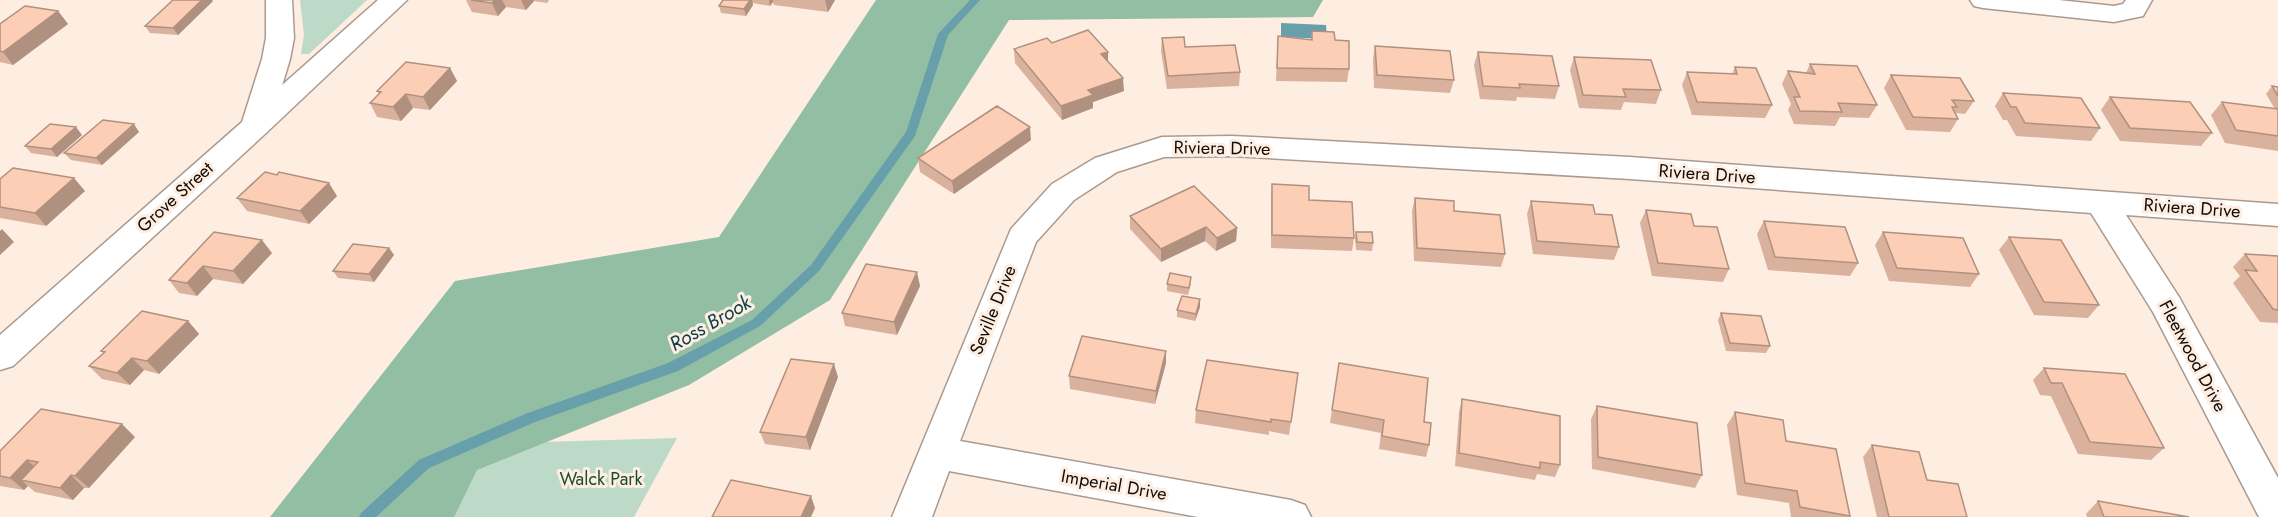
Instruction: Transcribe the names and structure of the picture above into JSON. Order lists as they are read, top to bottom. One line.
{"streets":{"main road":["Riviera Drive","Grove Street","Seville Drive","Fleetwood Drive","Imperial Drive"]},"crossings":[["Riviera Drive","Seville Drive"],["Riviera Drive","Fleetwood Drive"],["Seville Drive","Imperial Drive"]],"water":["Ross Brook"],"parks":["Walck Park"]}
